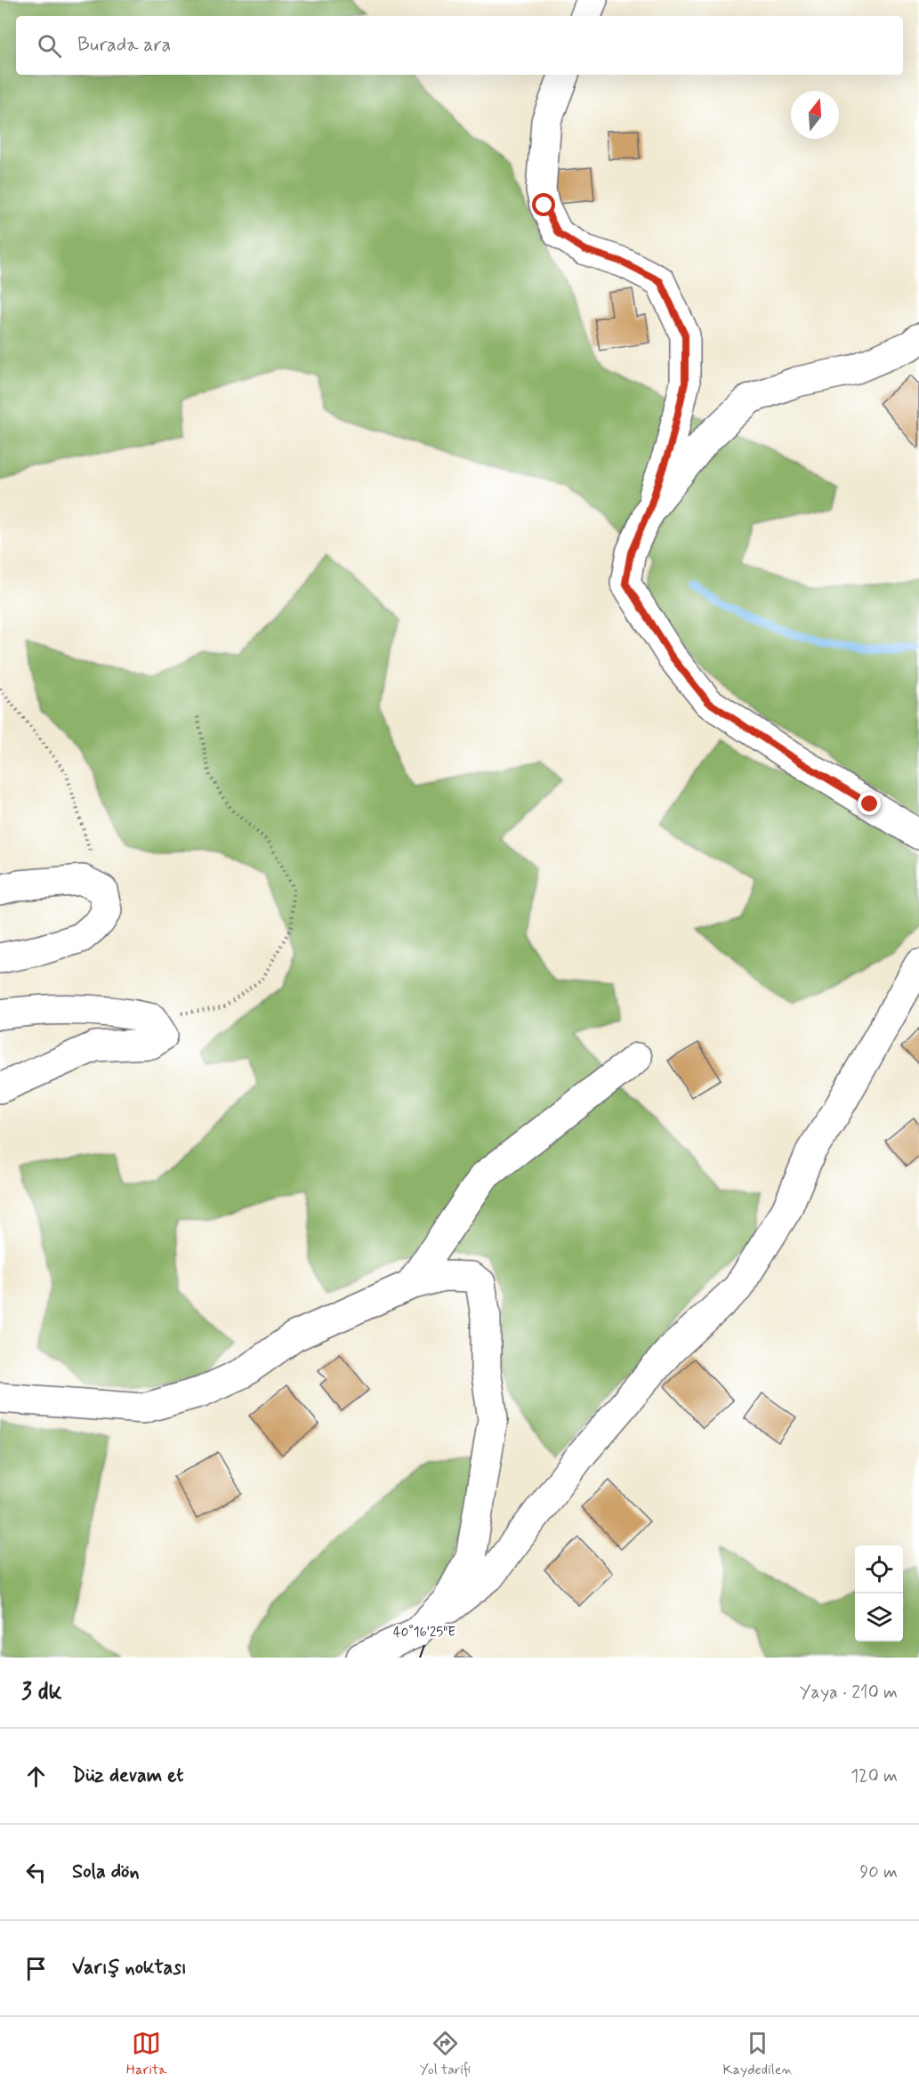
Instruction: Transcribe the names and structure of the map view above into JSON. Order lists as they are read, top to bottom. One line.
{"north":"top","page":{"search":"Burada ara","heading":["3 dk","Yaya · 210 m"],"list":[["Düz devam et","120 m"],["Sola dön","90 m"],"Varış noktası"],"nav":["Harita","Yol tarifi","Kaydedilen"]},"coordinates":["40°16'25\"E"]}
